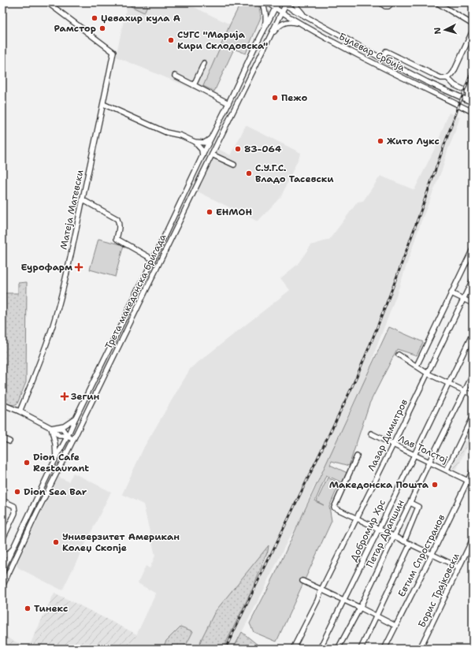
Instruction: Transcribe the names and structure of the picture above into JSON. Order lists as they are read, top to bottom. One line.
{"streets":{"street":["Булевар Србија","Матеја Матевски","Трета македонска бригада","Лазар Димитров","Лав Толстој","Добромир Хрс","Петар Драпшин","Евтим Спространов","Борис Трајковски"]},"crossings":[["Булевар Србија","Трета македонска бригада"],["Лазар Димитров","Лав Толстој"],["Лав Толстој","Добромир Хрс"],["Лав Толстој","Петар Драпшин"],["Лав Толстој","Евтим Спространов"]],"places":{"other":["Џевахир кула А","Рамстор","СУГС \"Марија Кири Склодовска\"","Пежо","Жито Лукс","83-064","С.У.Г.С. Владо Тасевски","ЕНМОН","Dion Cafe Restaurant","Македонска Пошта","Dion Sea Bar","Универзитет Американ Колеџ Скопје","Тинекс"],"health":["Еурофарм","Зегин"]},"north":"left"}
